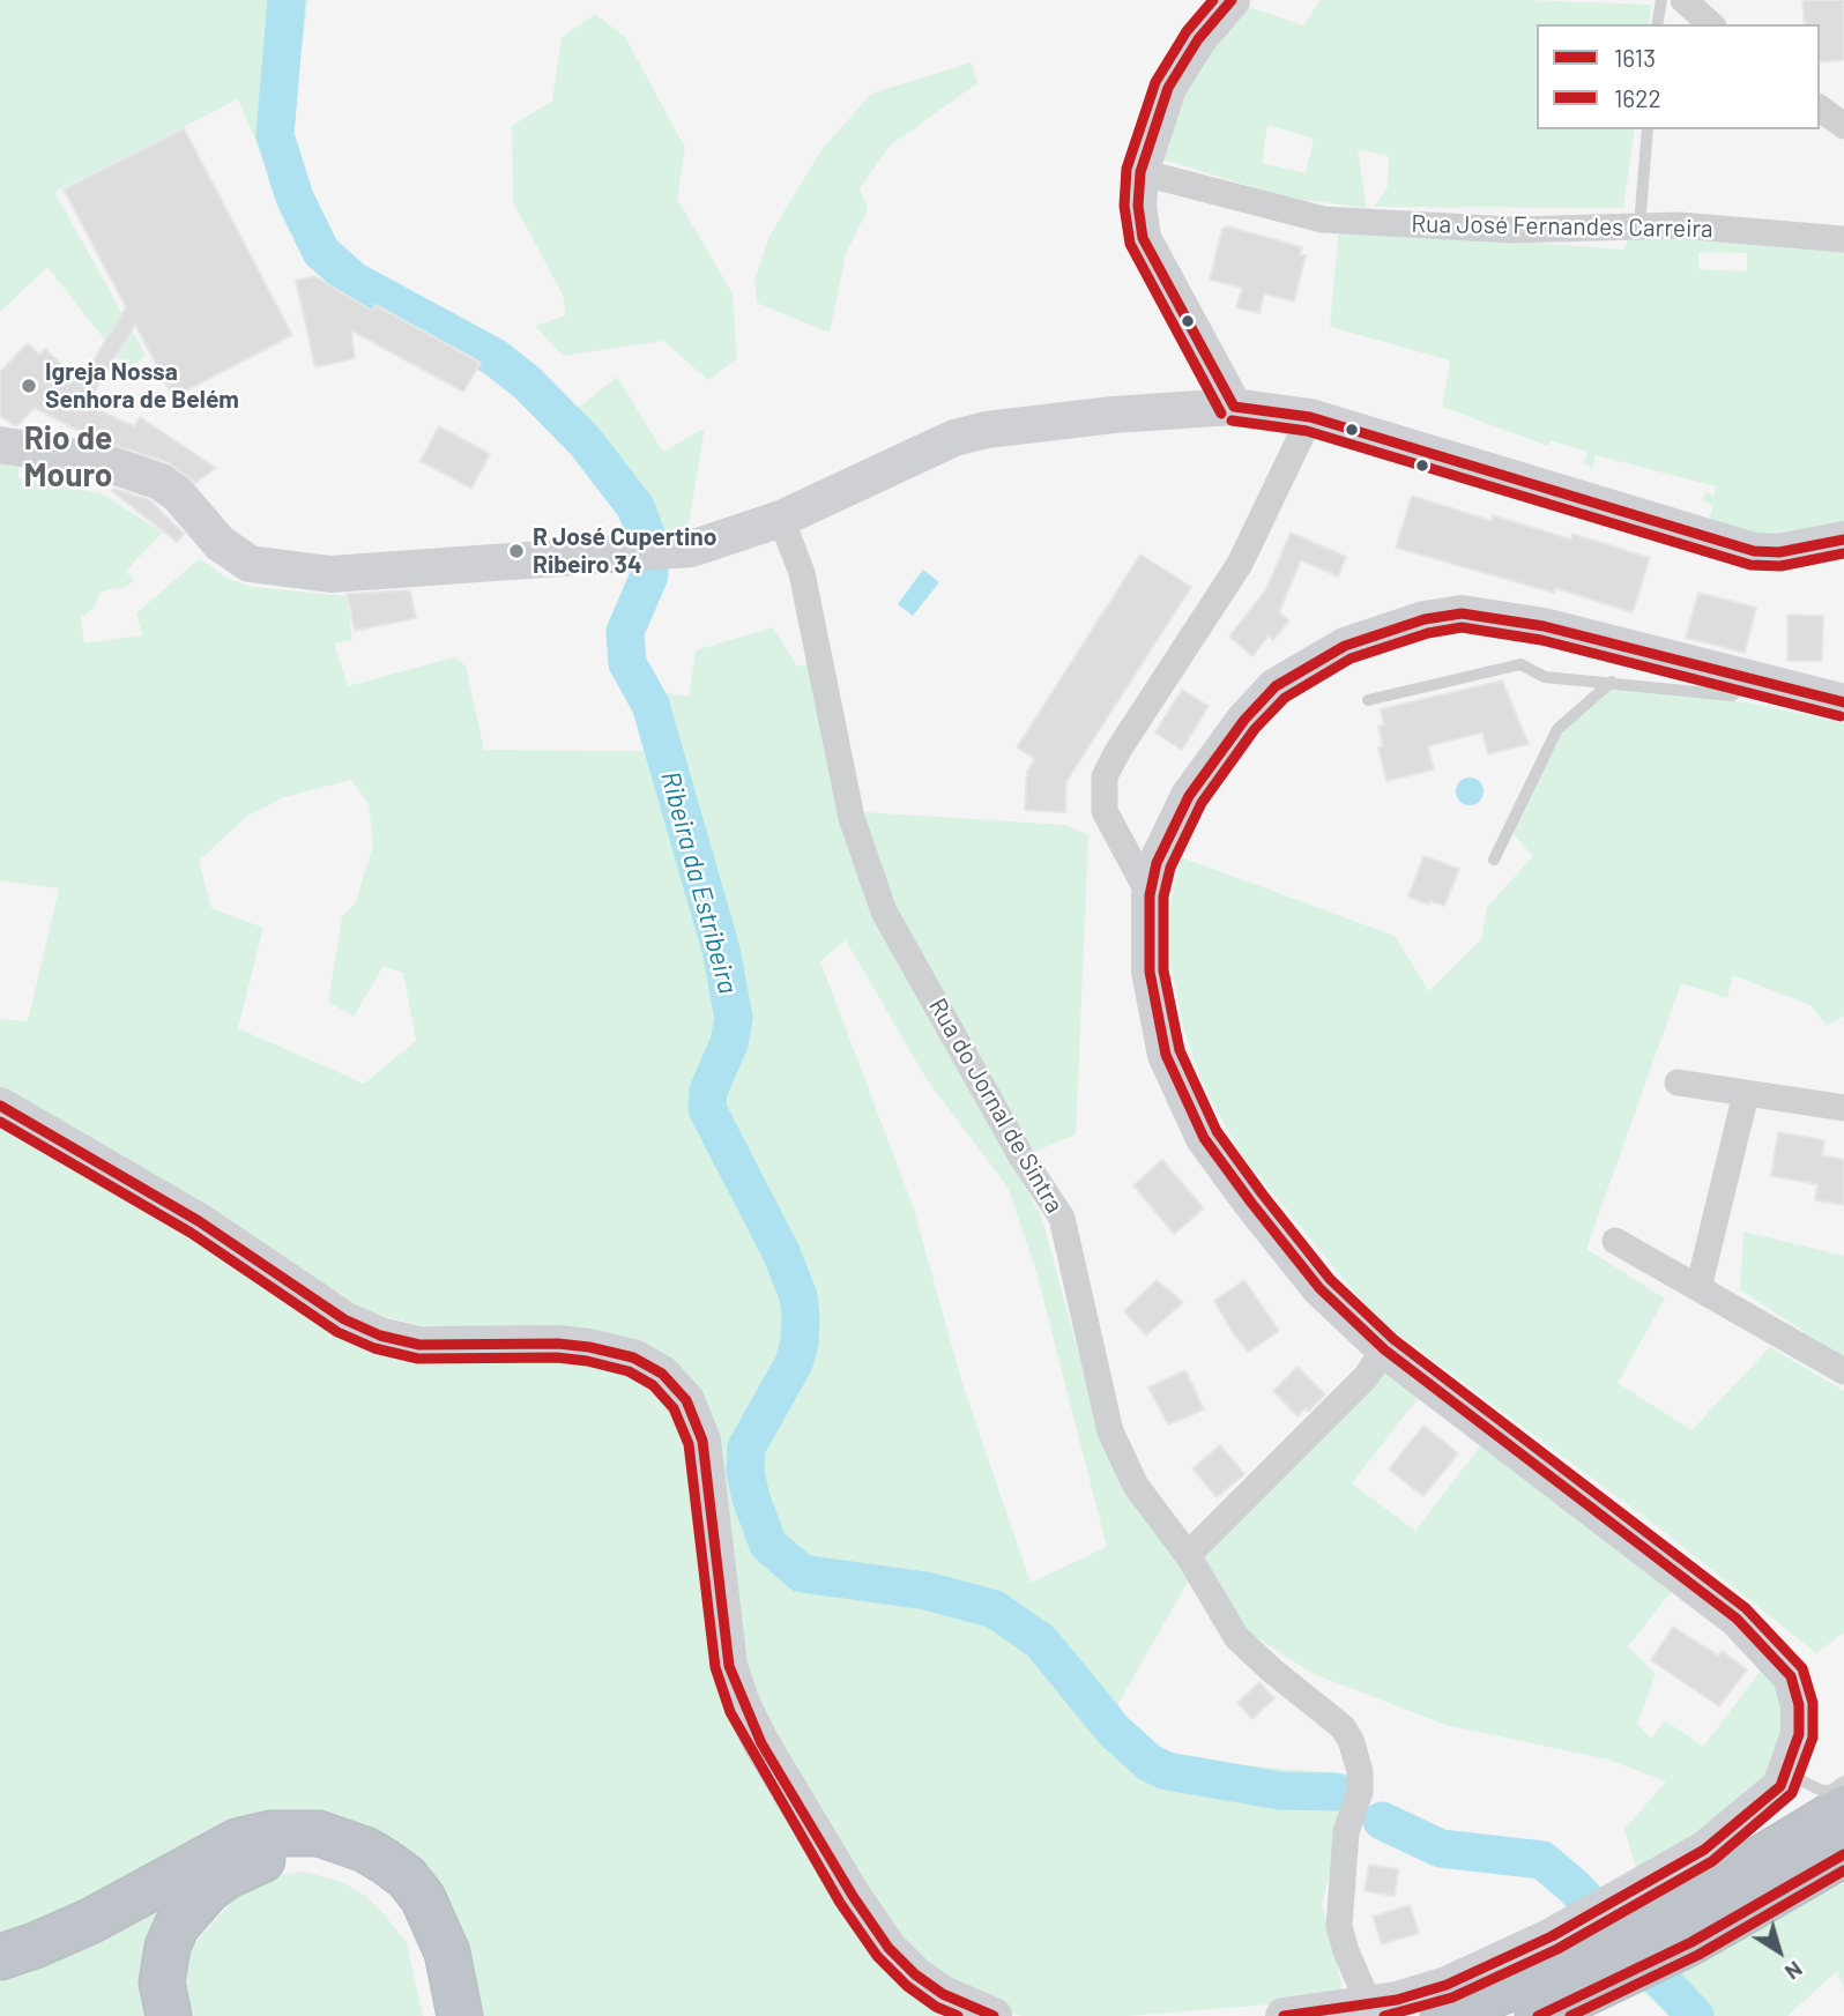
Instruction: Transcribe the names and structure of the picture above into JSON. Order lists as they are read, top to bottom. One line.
{"streets":{"street":["Rua José Fernandes Carreira","Rua do Jornal de Sintra"]},"districts":["Rio de Mouro"],"water":["Ribeira da Estribeira"],"places":["Igreja Nossa Senhora de Belém","R José Cupertino Ribeiro 34"],"lines":["transit line 1613","transit line 1622"],"legend":["1613","1622"],"north":"bottom right"}
